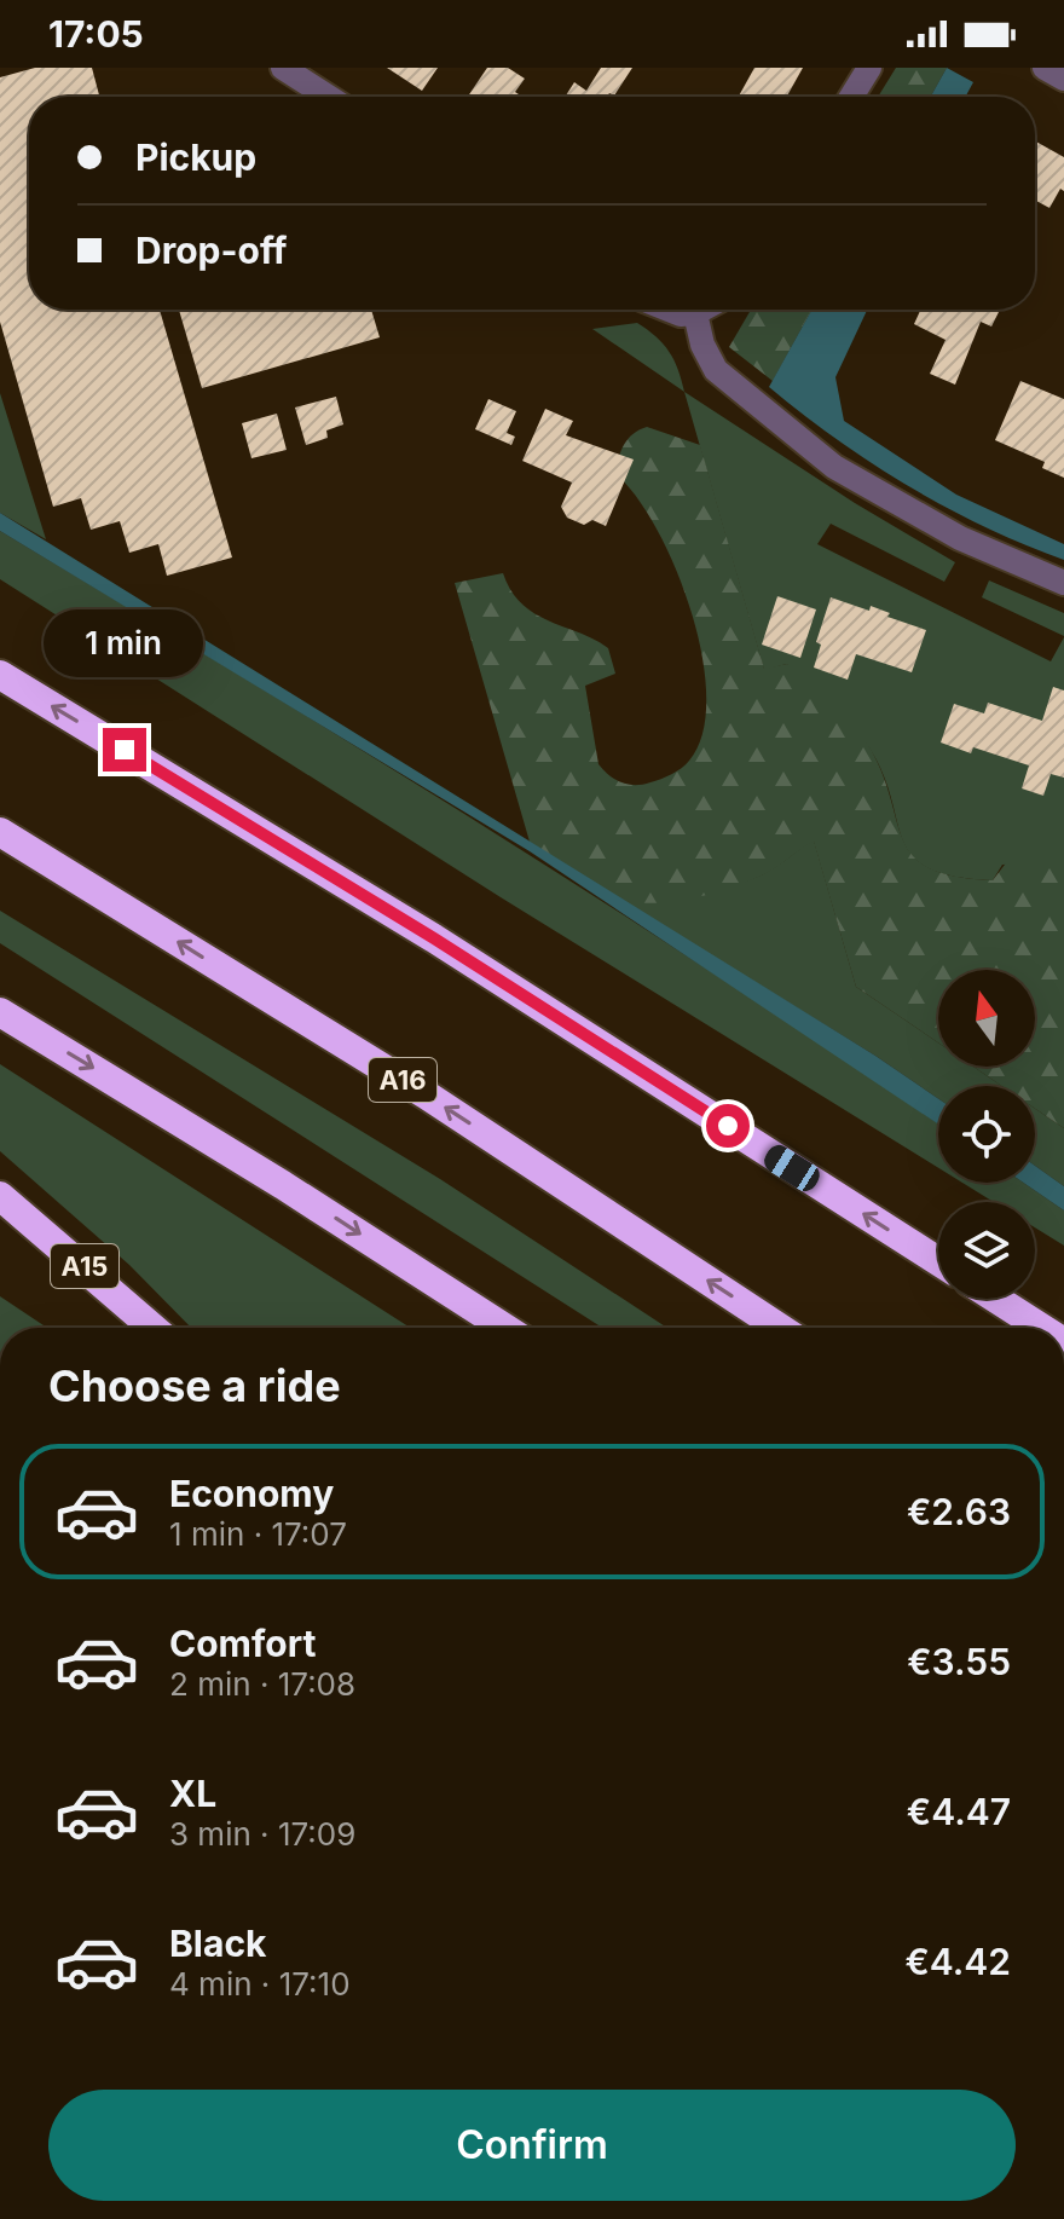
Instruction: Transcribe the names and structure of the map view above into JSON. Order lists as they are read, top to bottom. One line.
{"streets":{"highway":["A16","A15"]},"north":"top","page":{"status":"17:05","banner":["Pickup","Drop-off"],"bubble":"1 min","heading":"Choose a ride","list":[{"name":"Economy","note":"1 min · 17:07","value":"€2.63"},{"name":"Comfort","note":"2 min · 17:08","value":"€3.55"},{"name":"XL","note":"3 min · 17:09","value":"€4.47"},{"name":"Black","note":"4 min · 17:10","value":"€4.42"}],"buttons":"Confirm"}}
